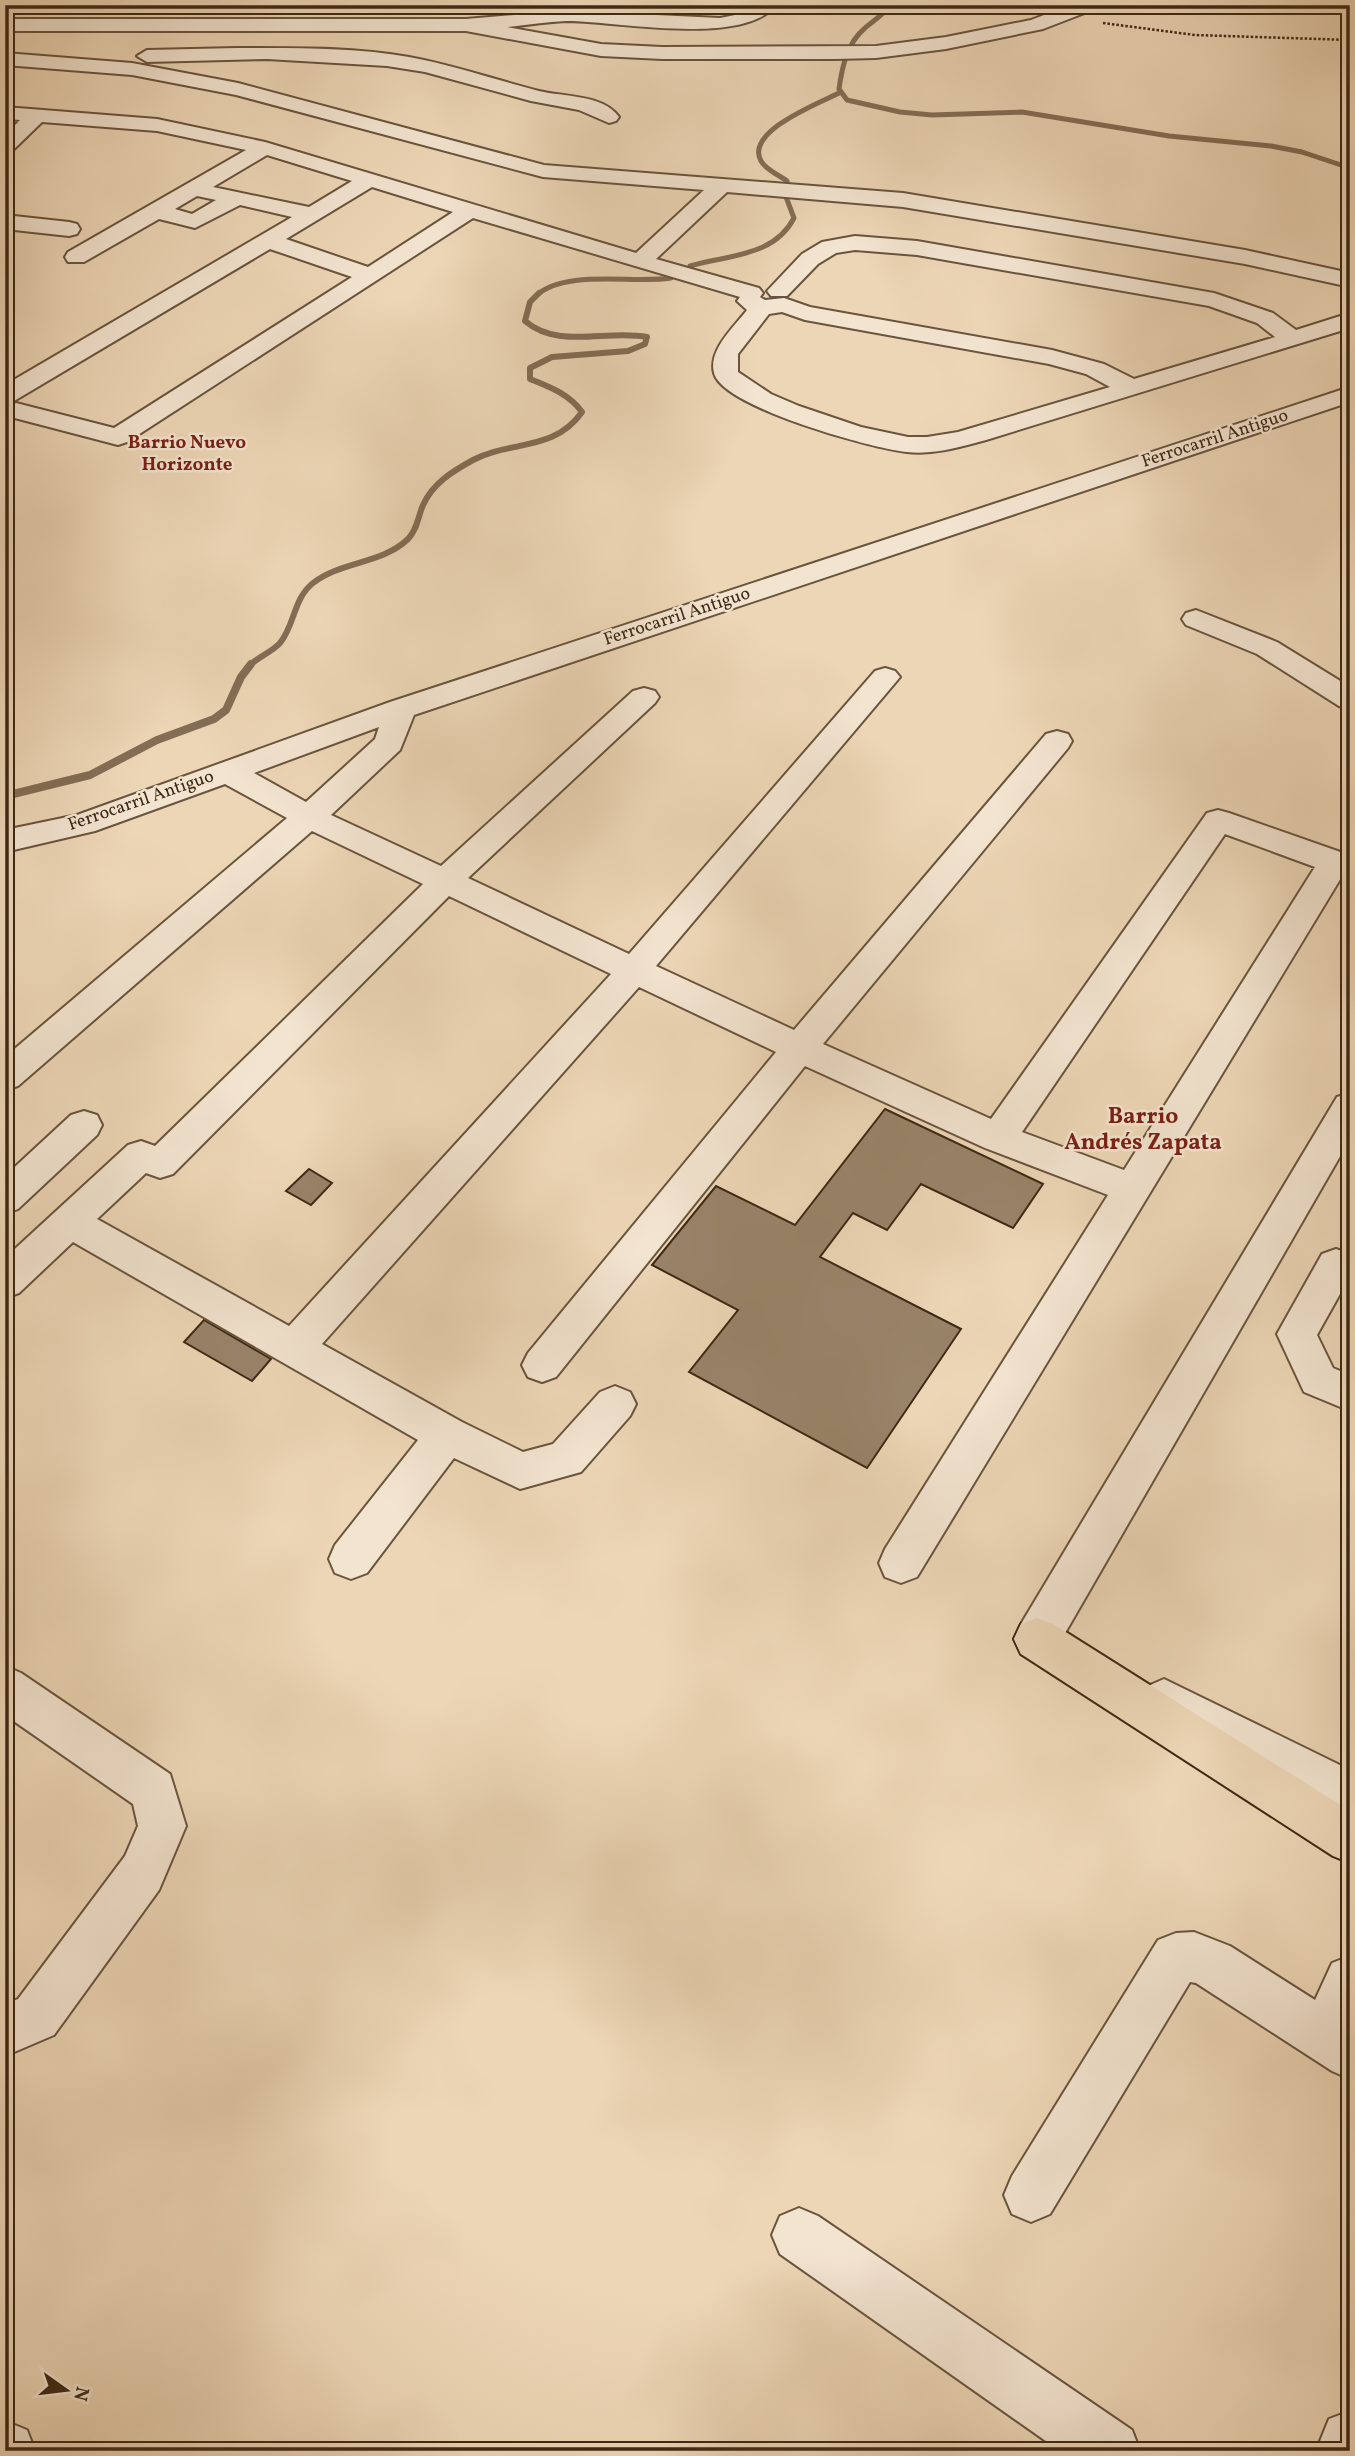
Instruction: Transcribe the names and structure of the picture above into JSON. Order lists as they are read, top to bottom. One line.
{"streets":{"street":["Ferrocarril Antiguo"]},"districts":["Barrio Nuevo Horizonte","Barrio Andrés Zapata"],"north":"right"}
